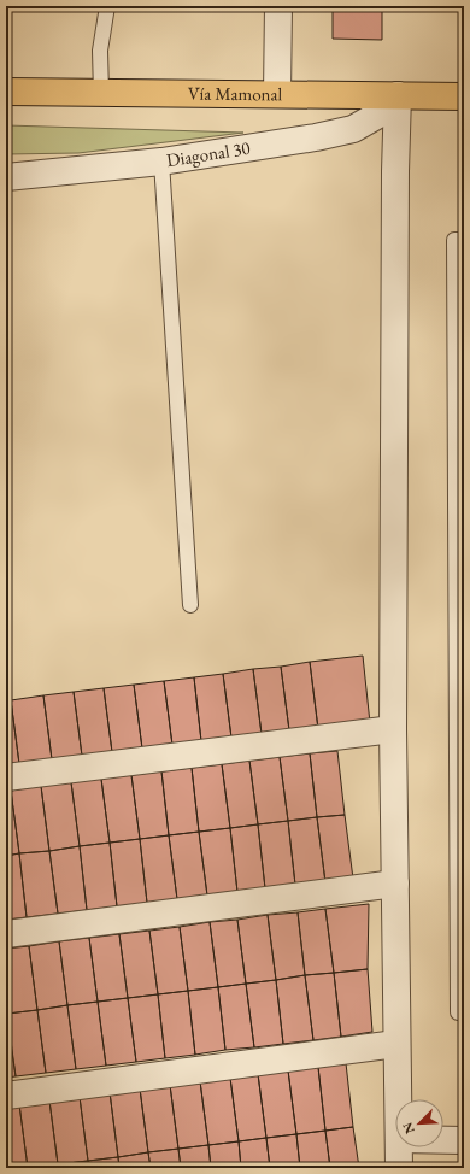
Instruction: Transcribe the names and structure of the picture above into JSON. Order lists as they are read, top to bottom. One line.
{"streets":{"main road":["Vía Mamonal"],"street":["Diagonal 30"]},"crossings":[["Vía Mamonal","Diagonal 30"]],"north":"bottom left"}
